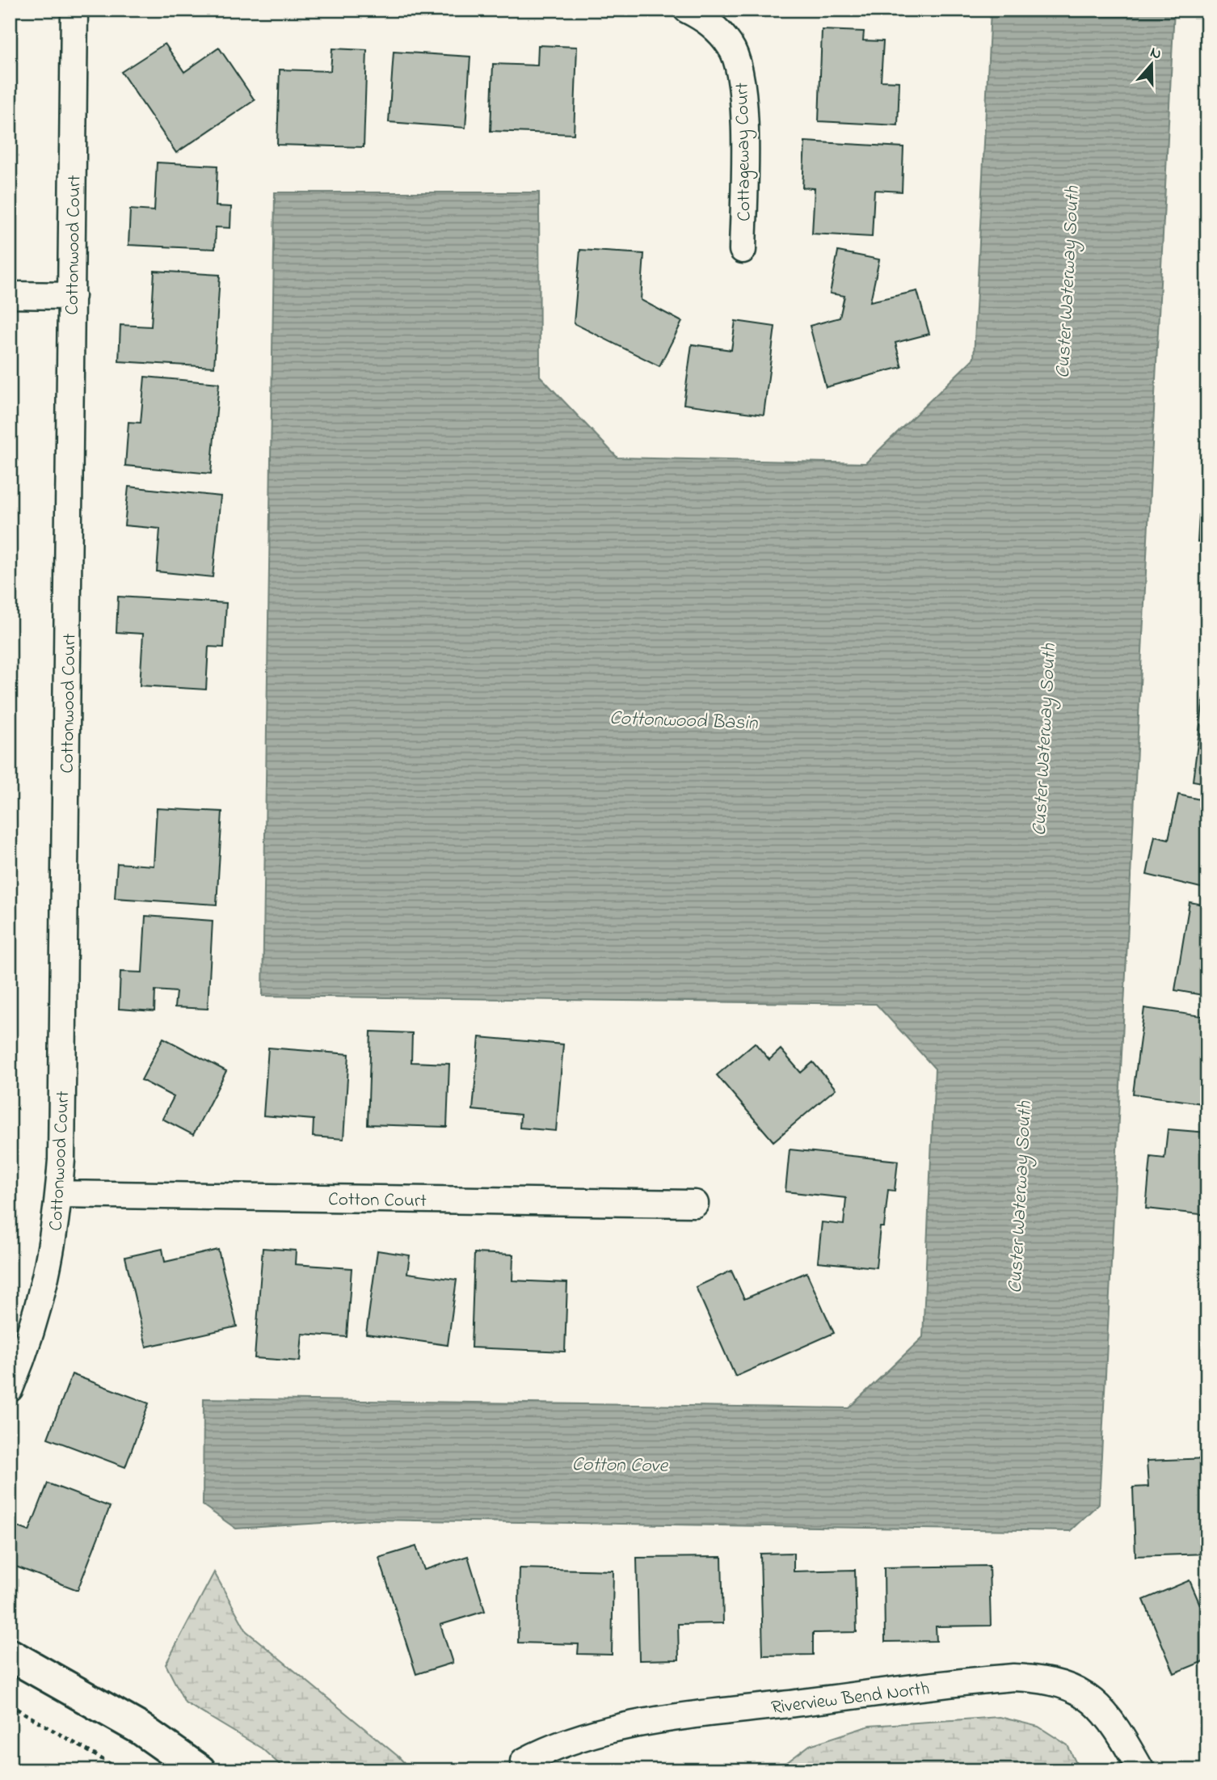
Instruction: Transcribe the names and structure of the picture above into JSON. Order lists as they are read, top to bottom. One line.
{"streets":{"street":["Cottageway Court","Cottonwood Court","Cotton Court","Riverview Bend North"]},"crossings":[["Cottonwood Court","Cotton Court"]],"water":["Custer Waterway South","Cottonwood Basin","Cotton Cove"],"north":"top"}
